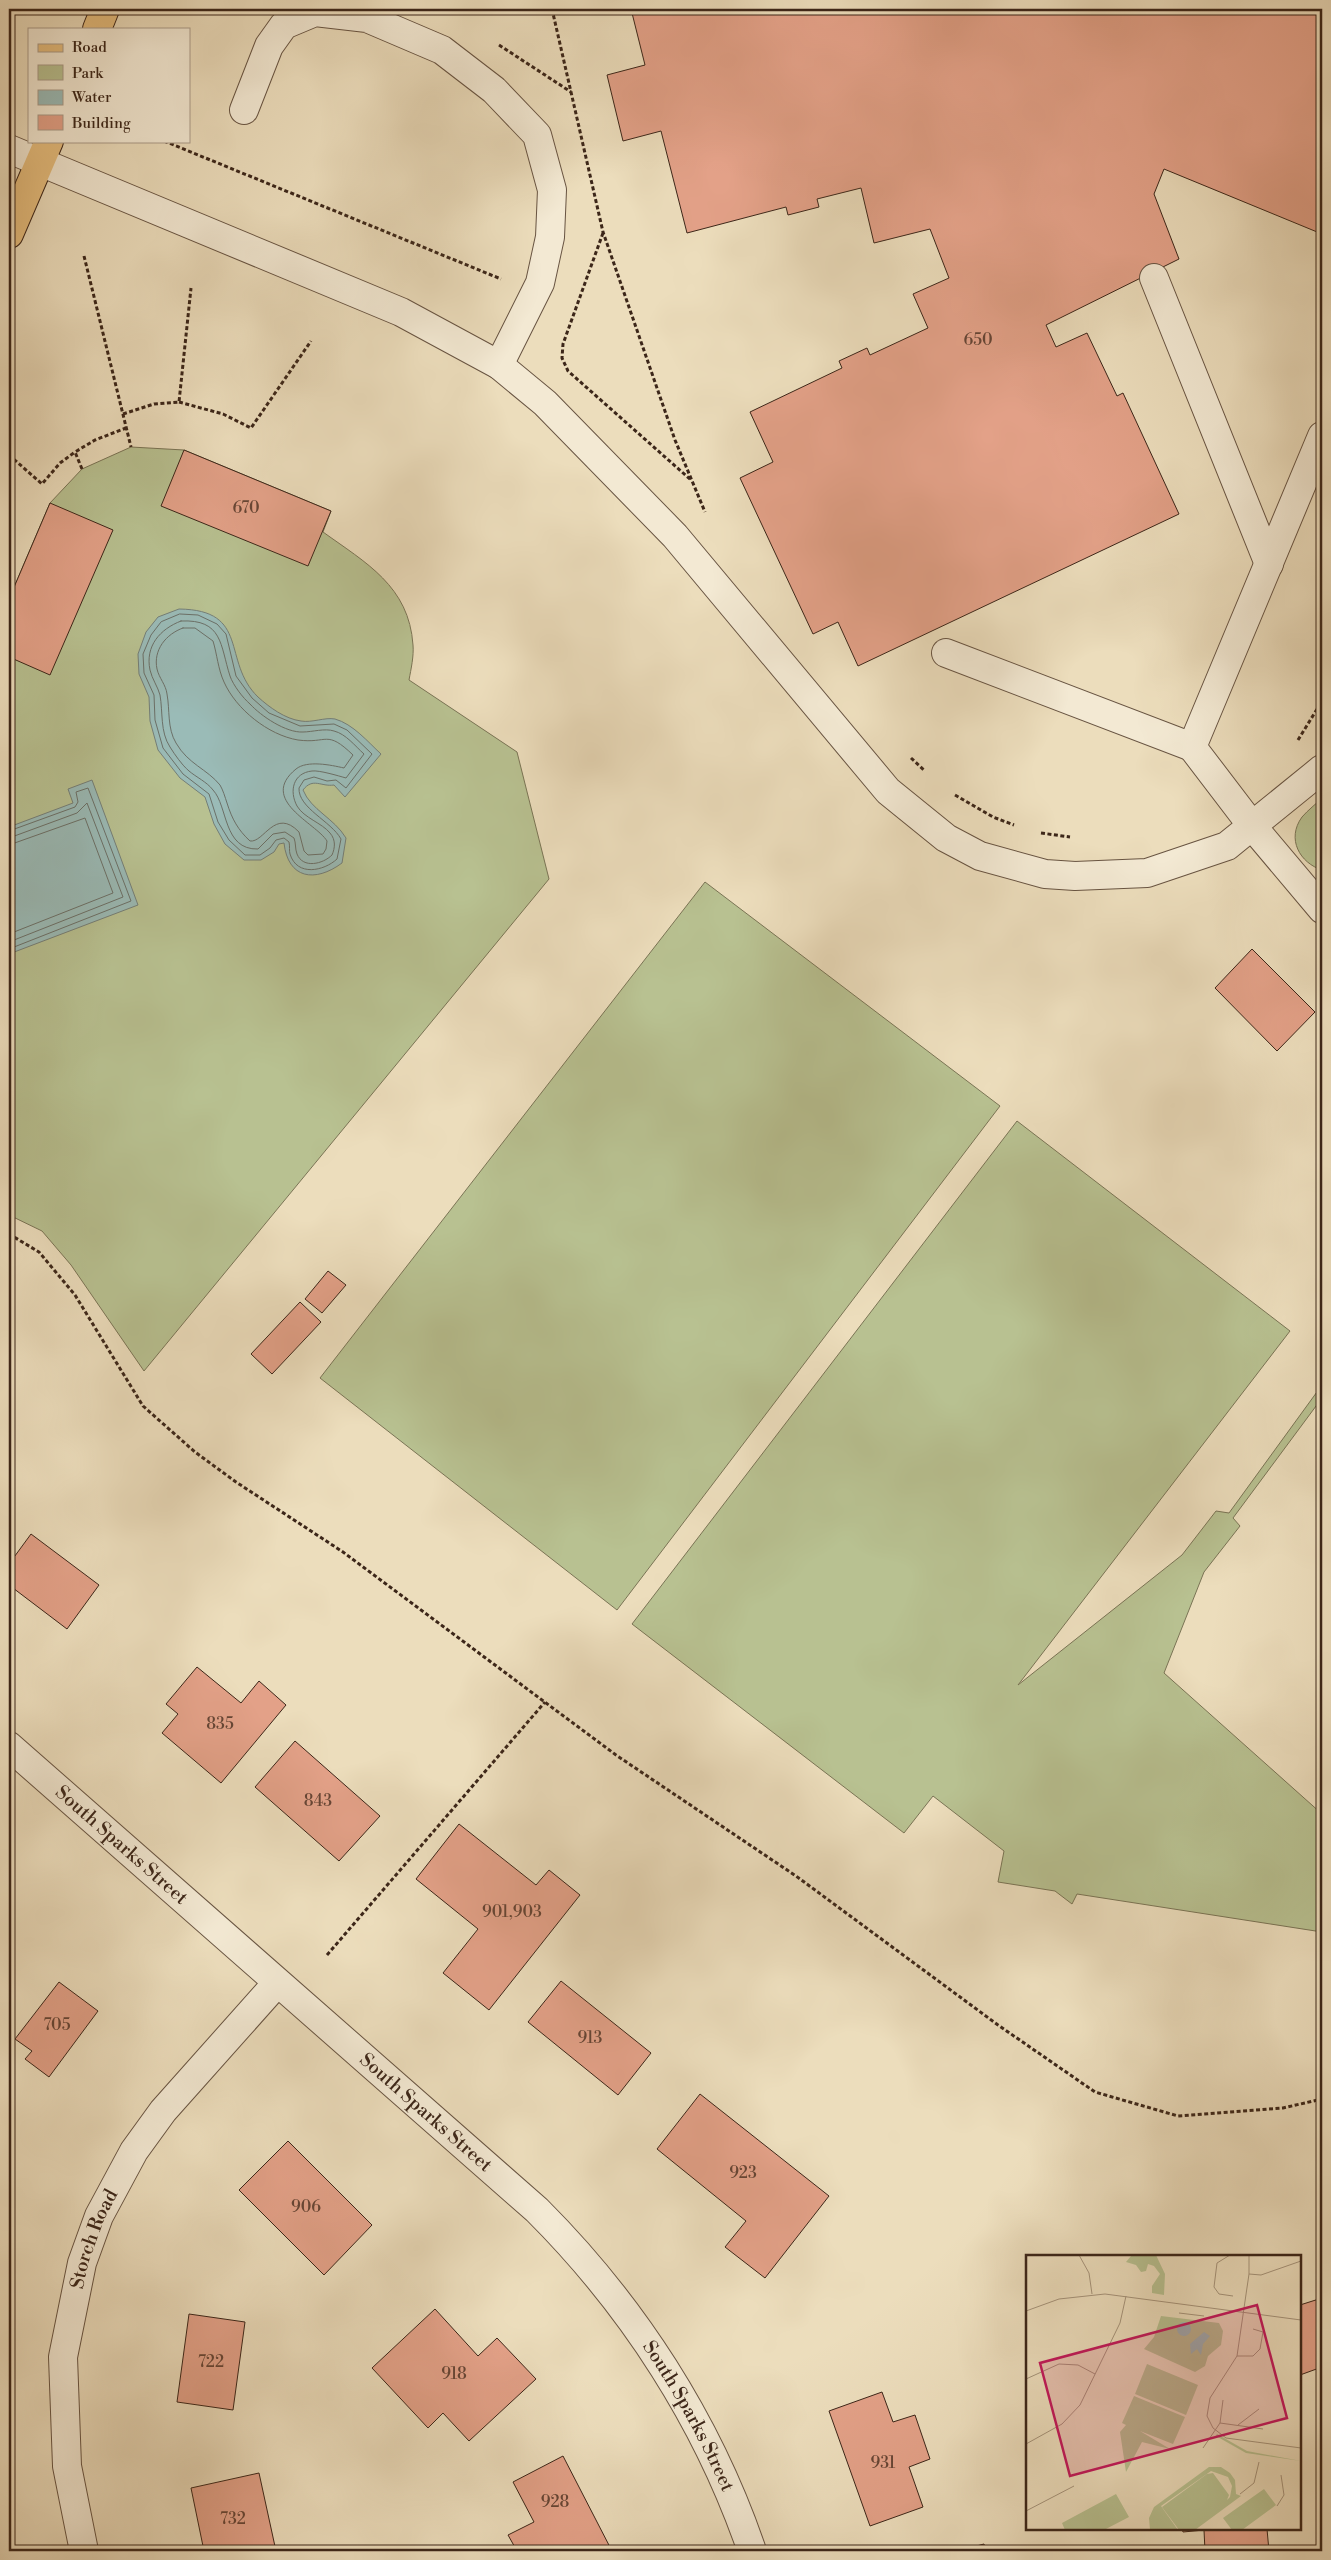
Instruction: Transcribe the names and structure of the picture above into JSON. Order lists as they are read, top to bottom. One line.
{"streets":{"street":["South Sparks Street","Storch Road"]},"crossings":[["South Sparks Street","Storch Road"]],"house_numbers":["650","670","835","843","901,903","705","913","923","906","722","918","931","928","732"],"legend":["Road","Park","Water","Building"]}
